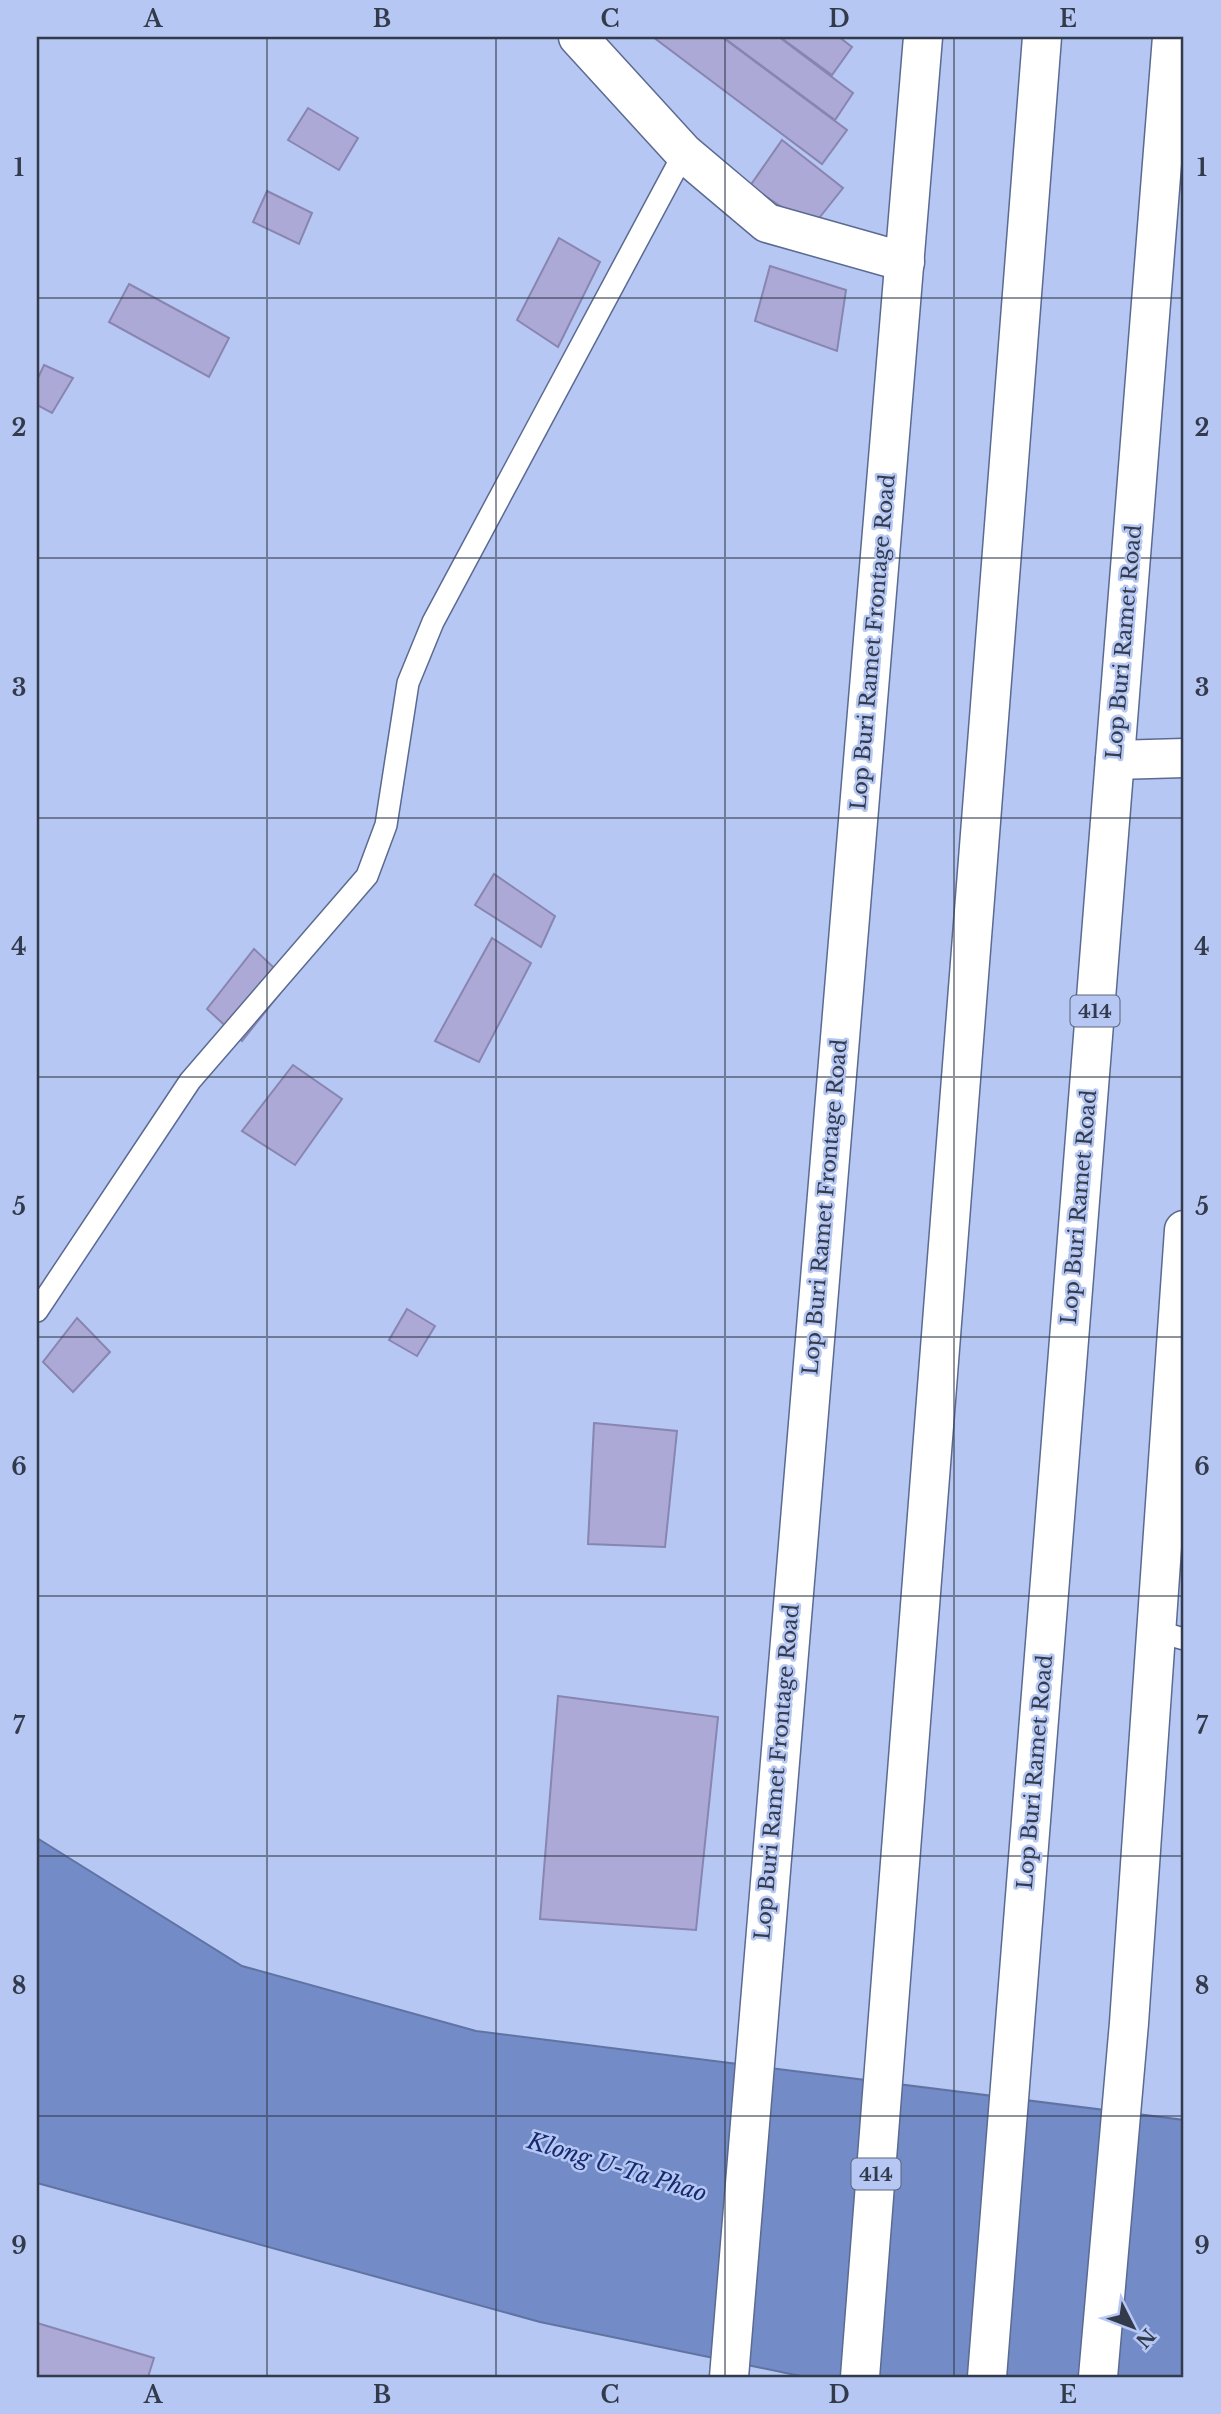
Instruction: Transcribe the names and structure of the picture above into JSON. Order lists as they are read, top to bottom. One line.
{"streets":{"main road":["Lop Buri Ramet Frontage Road","Lop Buri Ramet Road","414"]},"water":["Klong U-Ta Phao"],"north":"bottom right","grid":{"columns":["A","B","C","D","E"],"rows":["1","2","3","4","5","6","7","8","9"]}}
